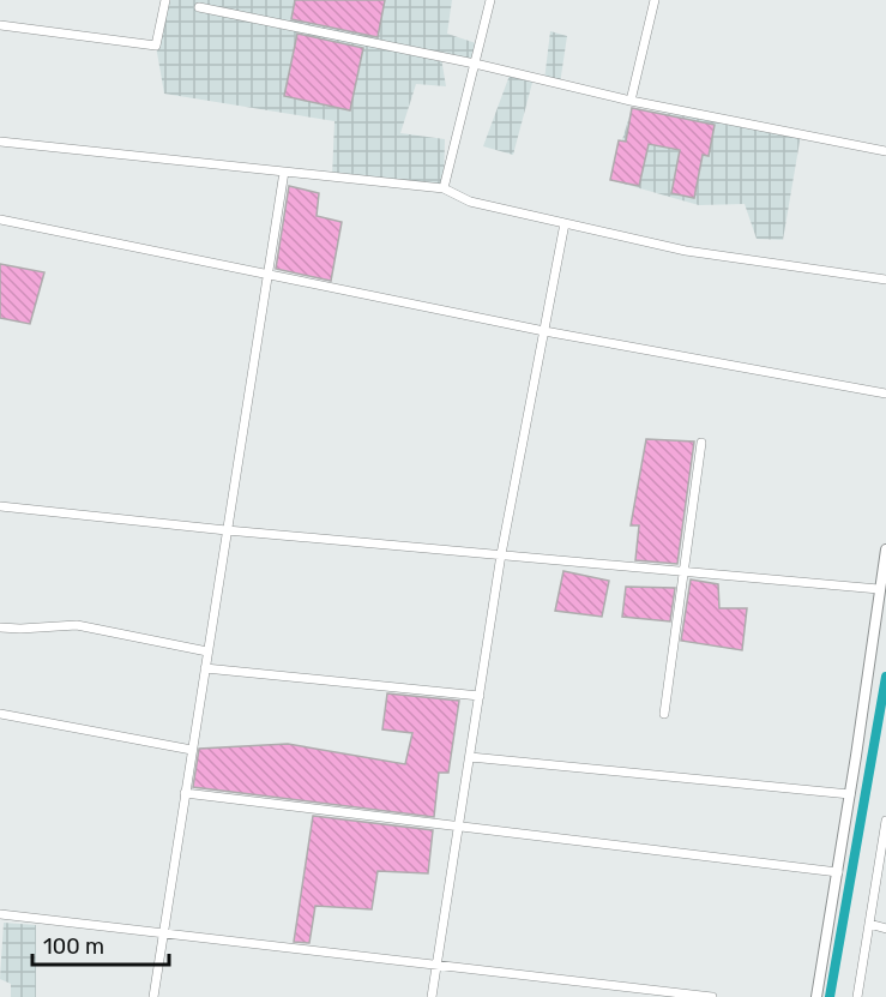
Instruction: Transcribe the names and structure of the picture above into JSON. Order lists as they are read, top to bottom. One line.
{"scale_bar":"100 m"}
